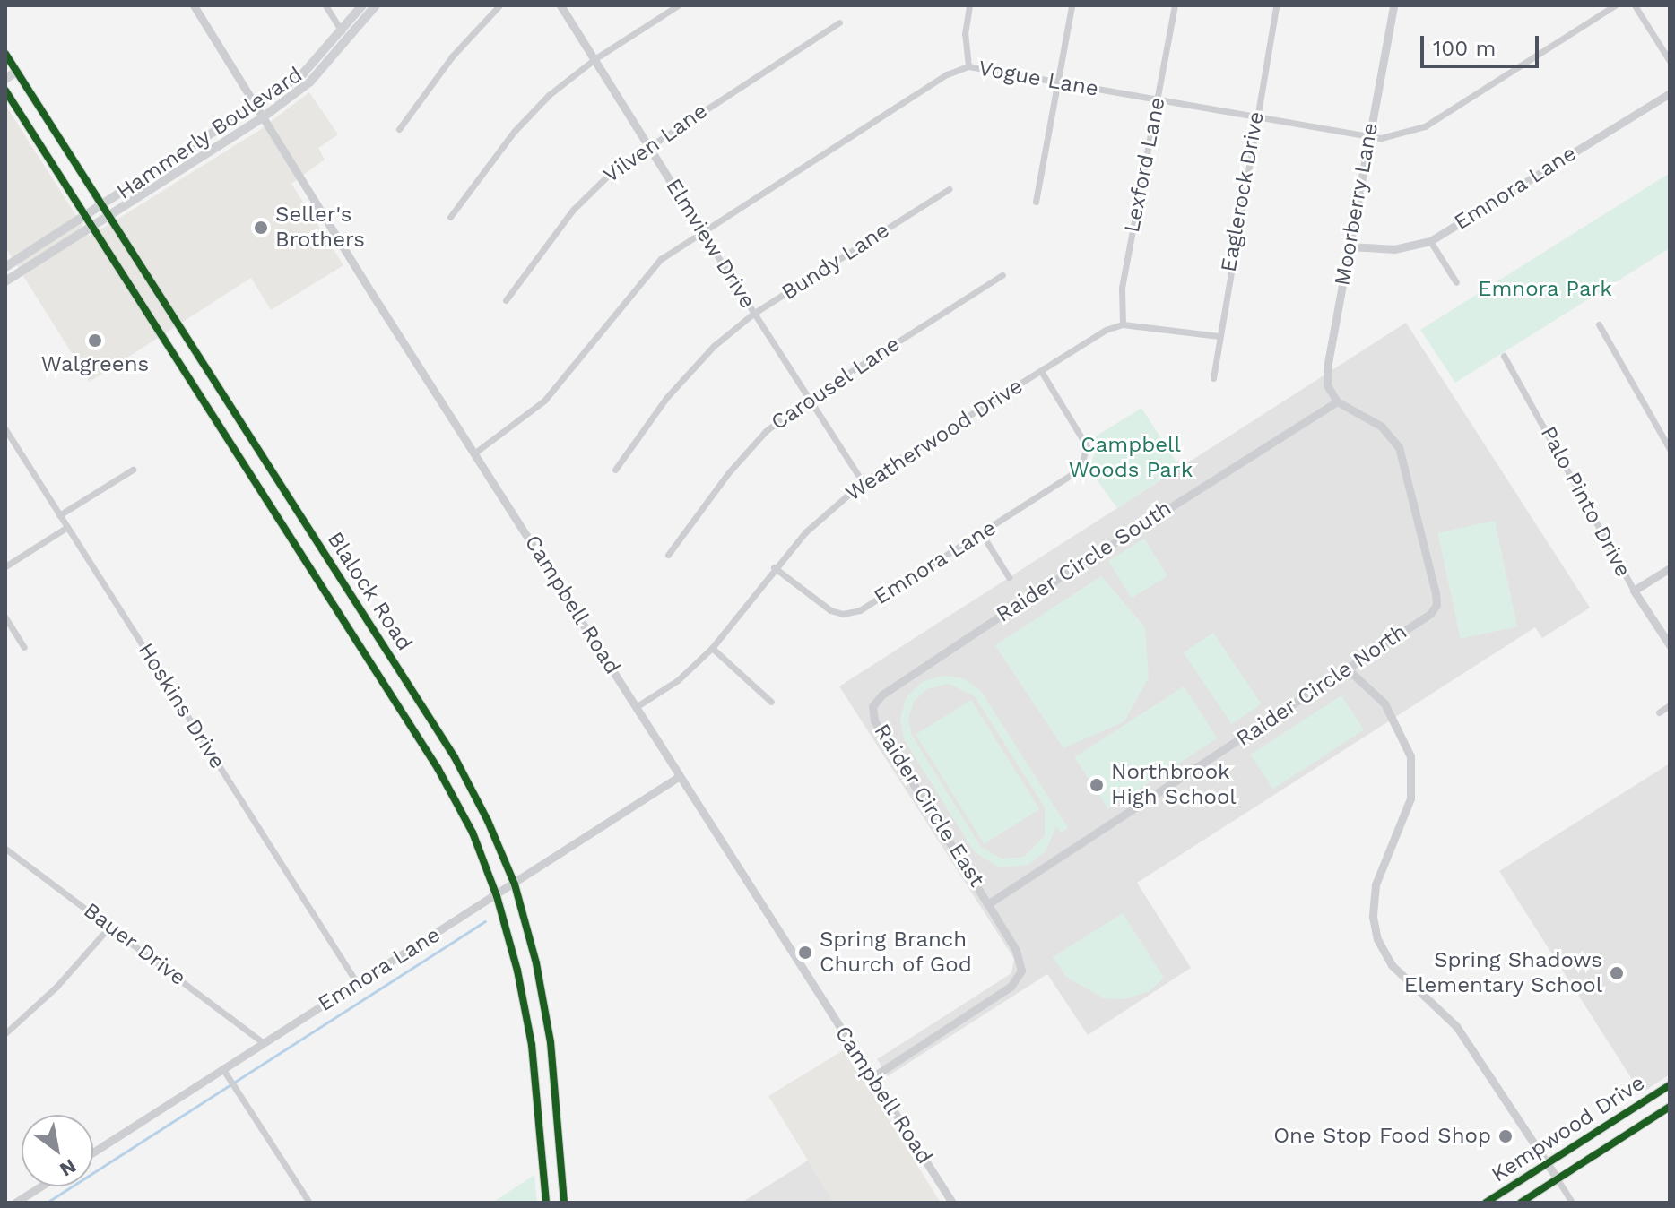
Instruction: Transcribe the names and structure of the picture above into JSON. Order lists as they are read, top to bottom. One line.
{"streets":{"main road":["Hammerly Boulevard","Blalock Road","Kempwood Drive"],"street":["Vogue Lane","Vilven Lane","Lexford Lane","Emnora Lane","Eaglerock Drive","Moorberry Lane","Elmview Drive","Bundy Lane","Carousel Lane","Weatherwood Drive","Palo Pinto Drive","Raider Circle South","Campbell Road","Raider Circle North","Hoskins Drive","Raider Circle East","Bauer Drive"]},"crossings":[["Vogue Lane","Lexford Lane"],["Vogue Lane","Eaglerock Drive"],["Vogue Lane","Moorberry Lane"],["Vogue Lane","Elmview Drive"],["Vogue Lane","Campbell Road"],["Hammerly Boulevard","Blalock Road"],["Hammerly Boulevard","Campbell Road"],["Vilven Lane","Elmview Drive"],["Lexford Lane","Weatherwood Drive"],["Emnora Lane","Moorberry Lane"],["Emnora Lane","Weatherwood Drive"],["Emnora Lane","Blalock Road"],["Emnora Lane","Campbell Road"],["Emnora Lane","Hoskins Drive"],["Emnora Lane","Bauer Drive"],["Moorberry Lane","Raider Circle South"],["Moorberry Lane","Raider Circle North"],["Elmview Drive","Bundy Lane"],["Elmview Drive","Carousel Lane"],["Elmview Drive","Weatherwood Drive"],["Weatherwood Drive","Campbell Road"],["Raider Circle South","Raider Circle North"],["Raider Circle South","Raider Circle East"],["Raider Circle North","Raider Circle East"]],"parks":["Emnora Park","Campbell Woods Park"],"places":["Seller's Brothers","Walgreens","Northbrook High School","Spring Branch Church of God","Spring Shadows Elementary School","One Stop Food Shop"],"scale_bar":"100 m","north":"bottom right"}
